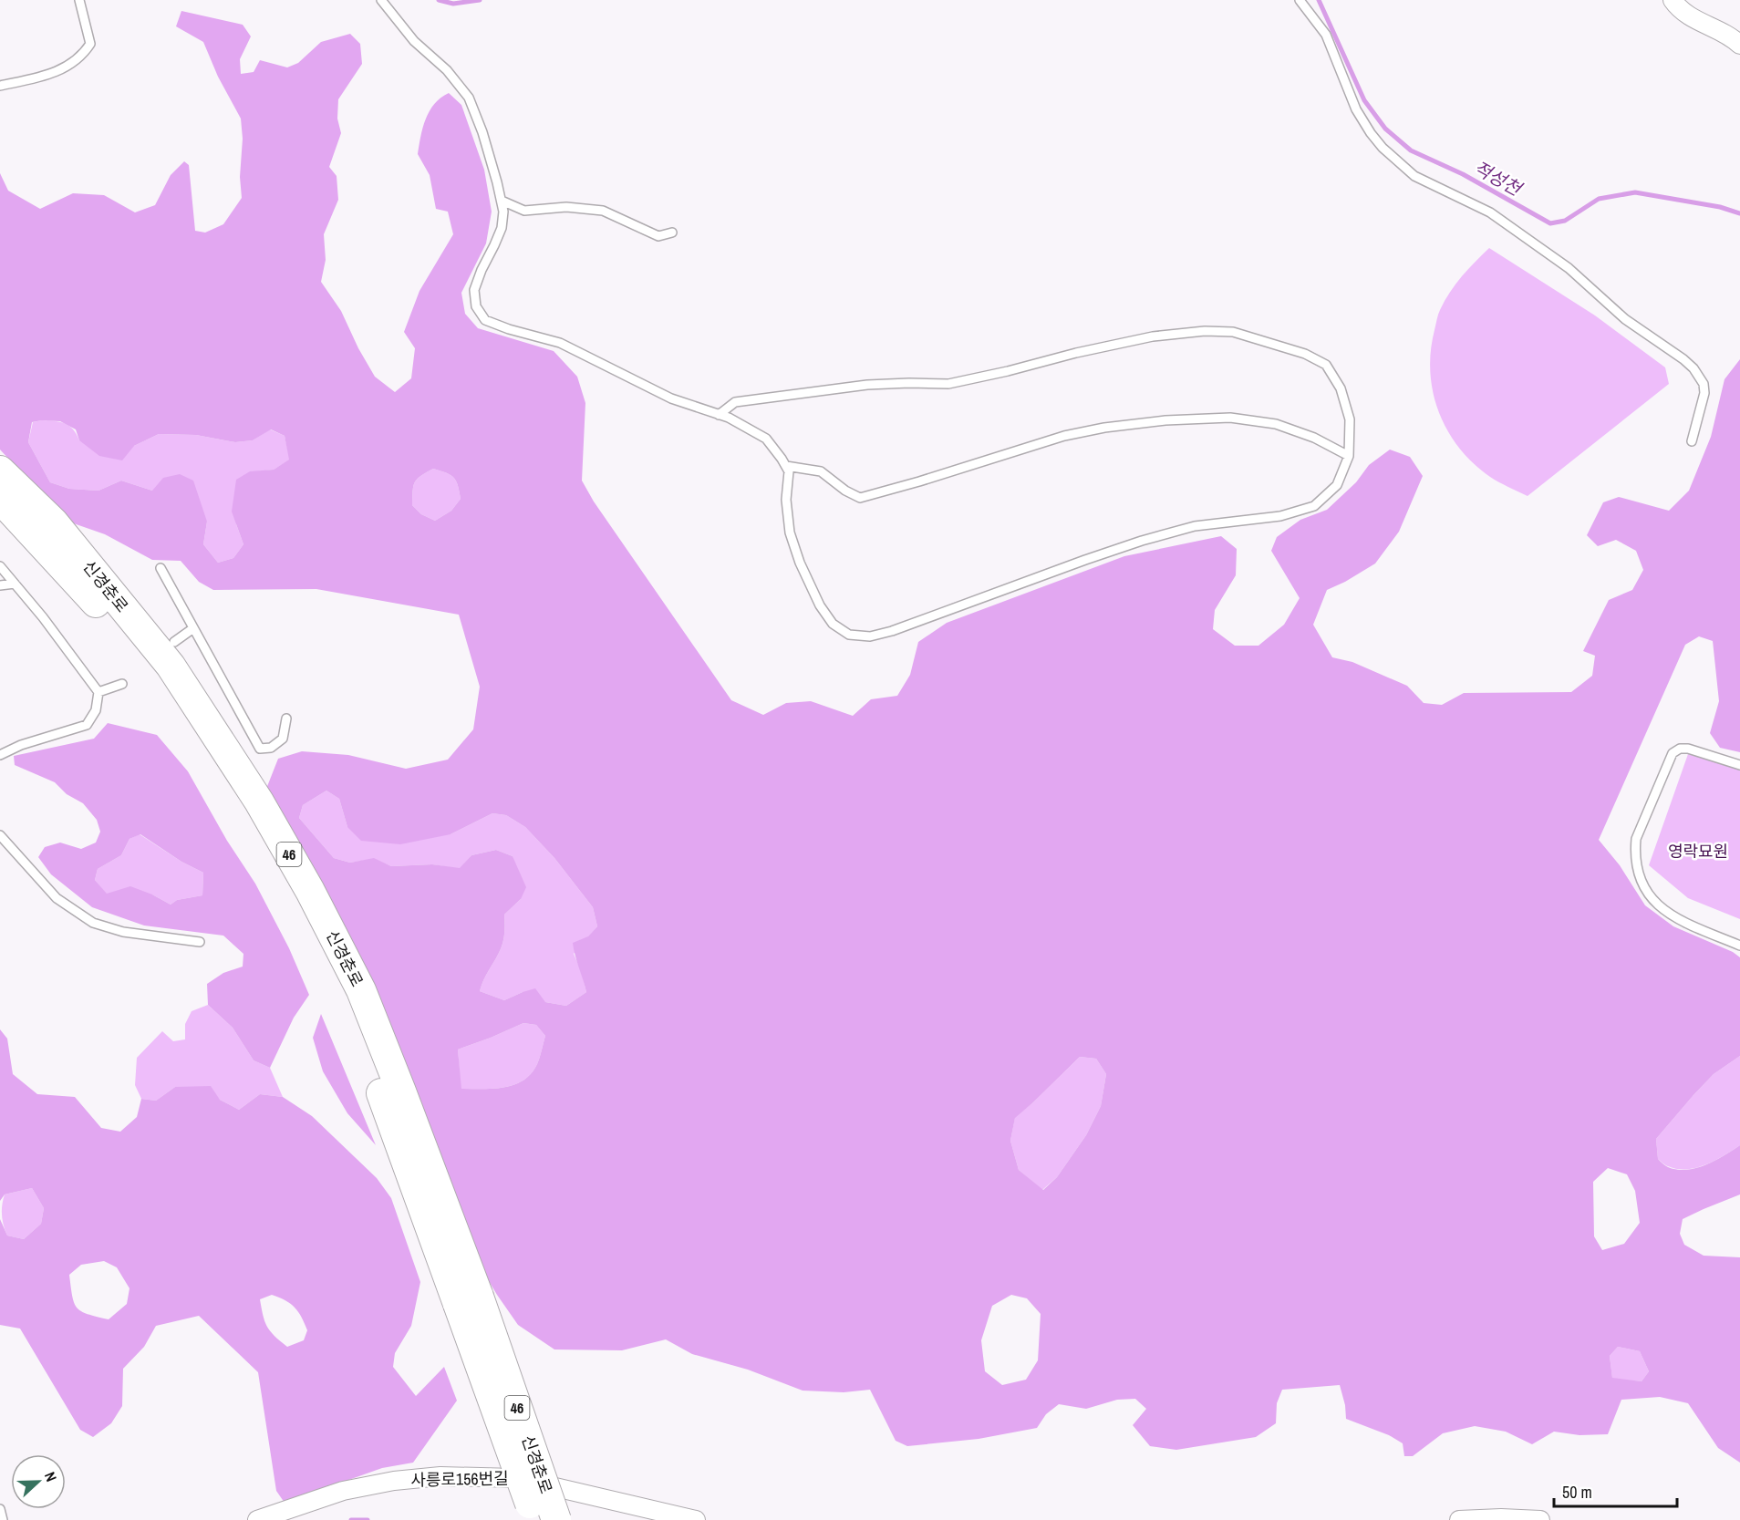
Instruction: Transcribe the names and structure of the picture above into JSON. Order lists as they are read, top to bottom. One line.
{"streets":{"highway":["신경춘로","46"],"street":["사릉로156번길"]},"water":["적성천"],"parks":["영락묘원"],"scale_bar":"50 m","north":"right"}
